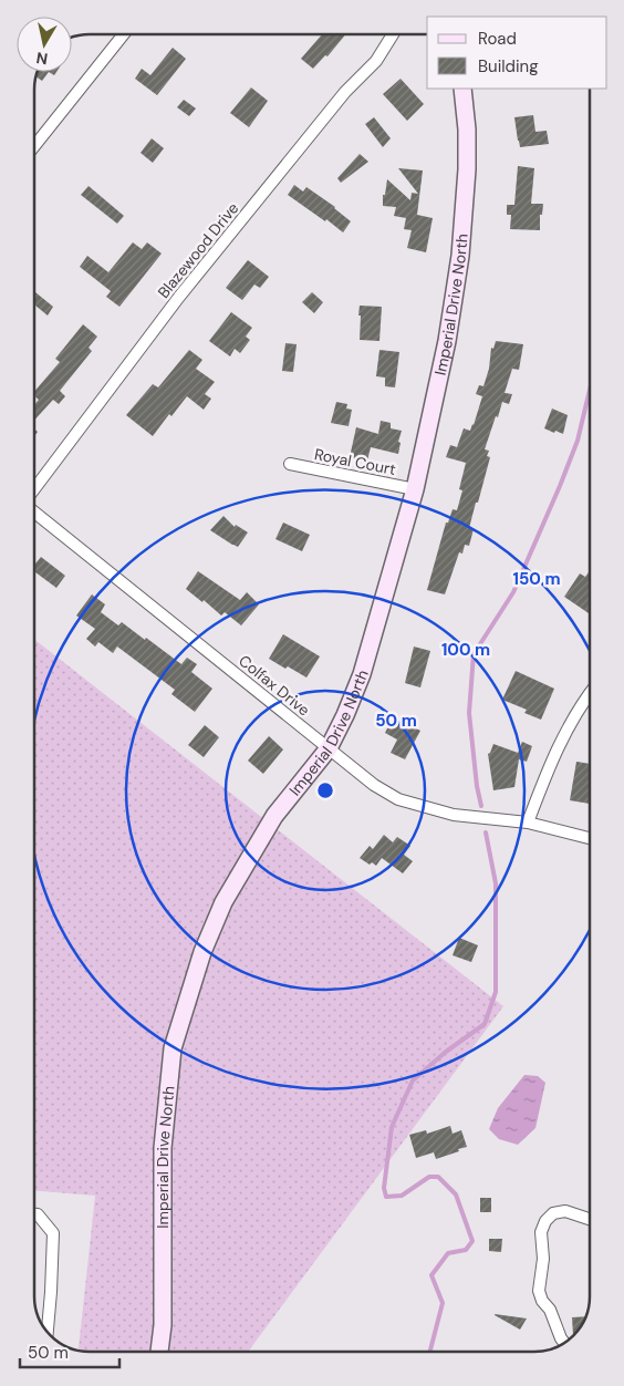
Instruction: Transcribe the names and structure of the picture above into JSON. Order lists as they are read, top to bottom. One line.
{"streets":{"street":["Blazewood Drive","Imperial Drive North","Royal Court","Colfax Drive"]},"crossings":[["Imperial Drive North","Royal Court"],["Imperial Drive North","Colfax Drive"]],"legend":["Road","Building"],"scale_bar":"50 m","north":"bottom","rings":["150 m","100 m","50 m"]}
